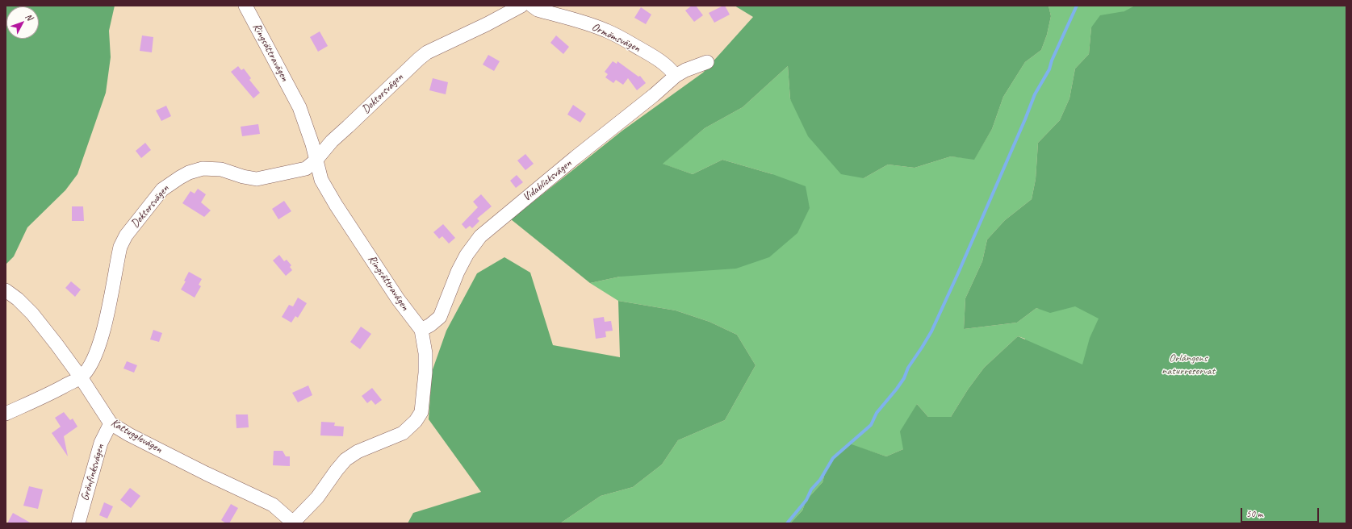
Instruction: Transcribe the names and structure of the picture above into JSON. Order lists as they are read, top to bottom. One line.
{"streets":{"street":["Ormömsvägen","Ringsättravägen","Doktorsvägen","Vidablicksvägen","Kattugglevägen","Grönfinksvägen"]},"crossings":[["Ormömsvägen","Vidablicksvägen"],["Ringsättravägen","Doktorsvägen"],["Ringsättravägen","Vidablicksvägen"],["Ringsättravägen","Kattugglevägen"],["Doktorsvägen","Kattugglevägen"],["Kattugglevägen","Grönfinksvägen"]],"parks":["Orlångens naturreservat"],"scale_bar":"50 m","north":"top right"}
